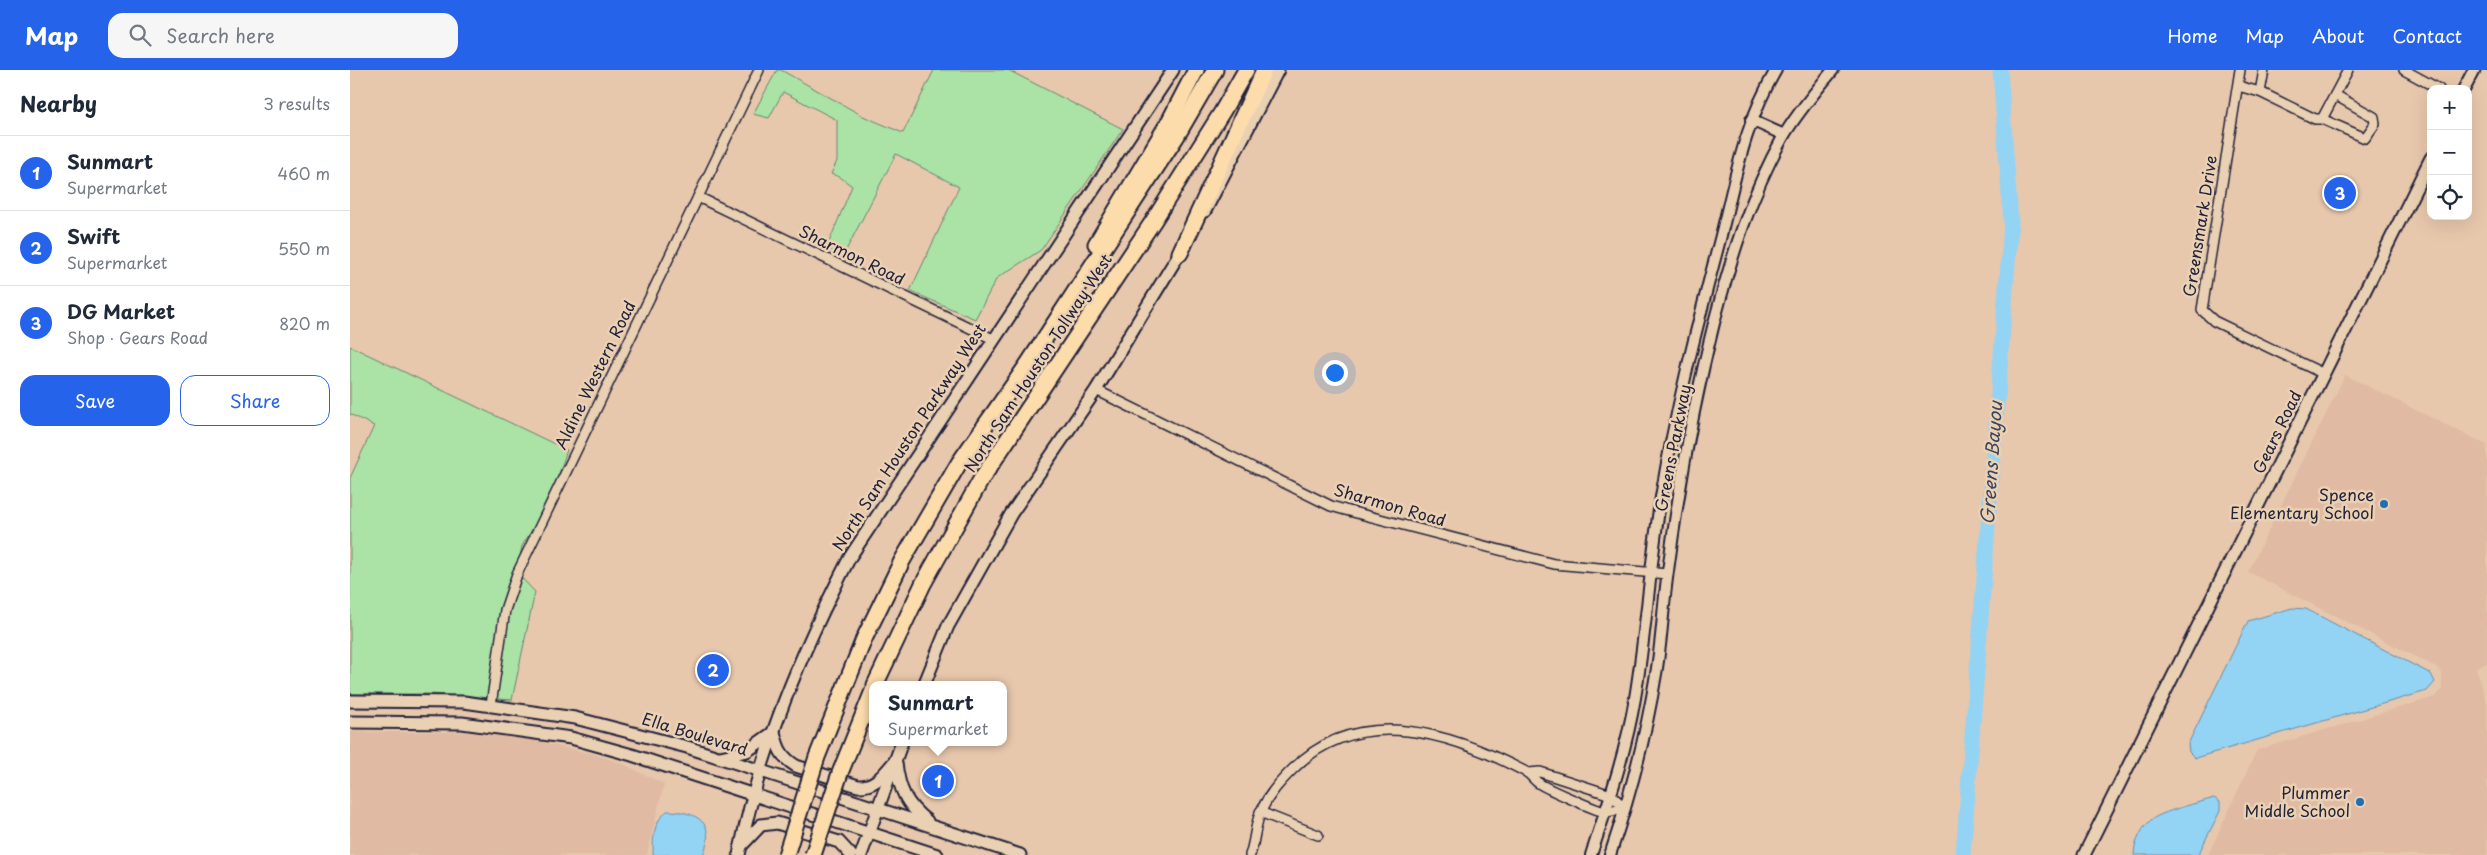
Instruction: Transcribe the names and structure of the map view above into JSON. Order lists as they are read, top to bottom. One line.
{"streets":{"highway":["North Sam Houston Tollway West"],"main road":["Gears Road","North Sam Houston Parkway West","Ella Boulevard"],"street":["Greensmark Drive","Sharmon Road","Aldine Western Road","Greens Parkway"]},"crossings":[["Greensmark Drive","Gears Road"],["Sharmon Road","Aldine Western Road"],["Sharmon Road","North Sam Houston Parkway West"],["Sharmon Road","Greens Parkway"],["Aldine Western Road","Ella Boulevard"],["North Sam Houston Parkway West","Ella Boulevard"]],"water":["Greens Bayou"],"places":["Spence Elementary School","Plummer Middle School"],"page":{"header":"Map","search":"Search here","nav":["Home","Map","About","Contact"],"heading":["Nearby","3 results"],"map_buttons":["+","−"],"list":[{"mark":"1","name":"Sunmart","note":"Supermarket","value":"460 m"},{"mark":"2","name":"Swift","note":"Supermarket","value":"550 m"},{"mark":"3","name":"DG Market","note":"Shop · Gears Road","value":"820 m"}],"pins":["3","2","1"],"buttons":["Save","Share"],"popup":["Sunmart","Supermarket"]}}
